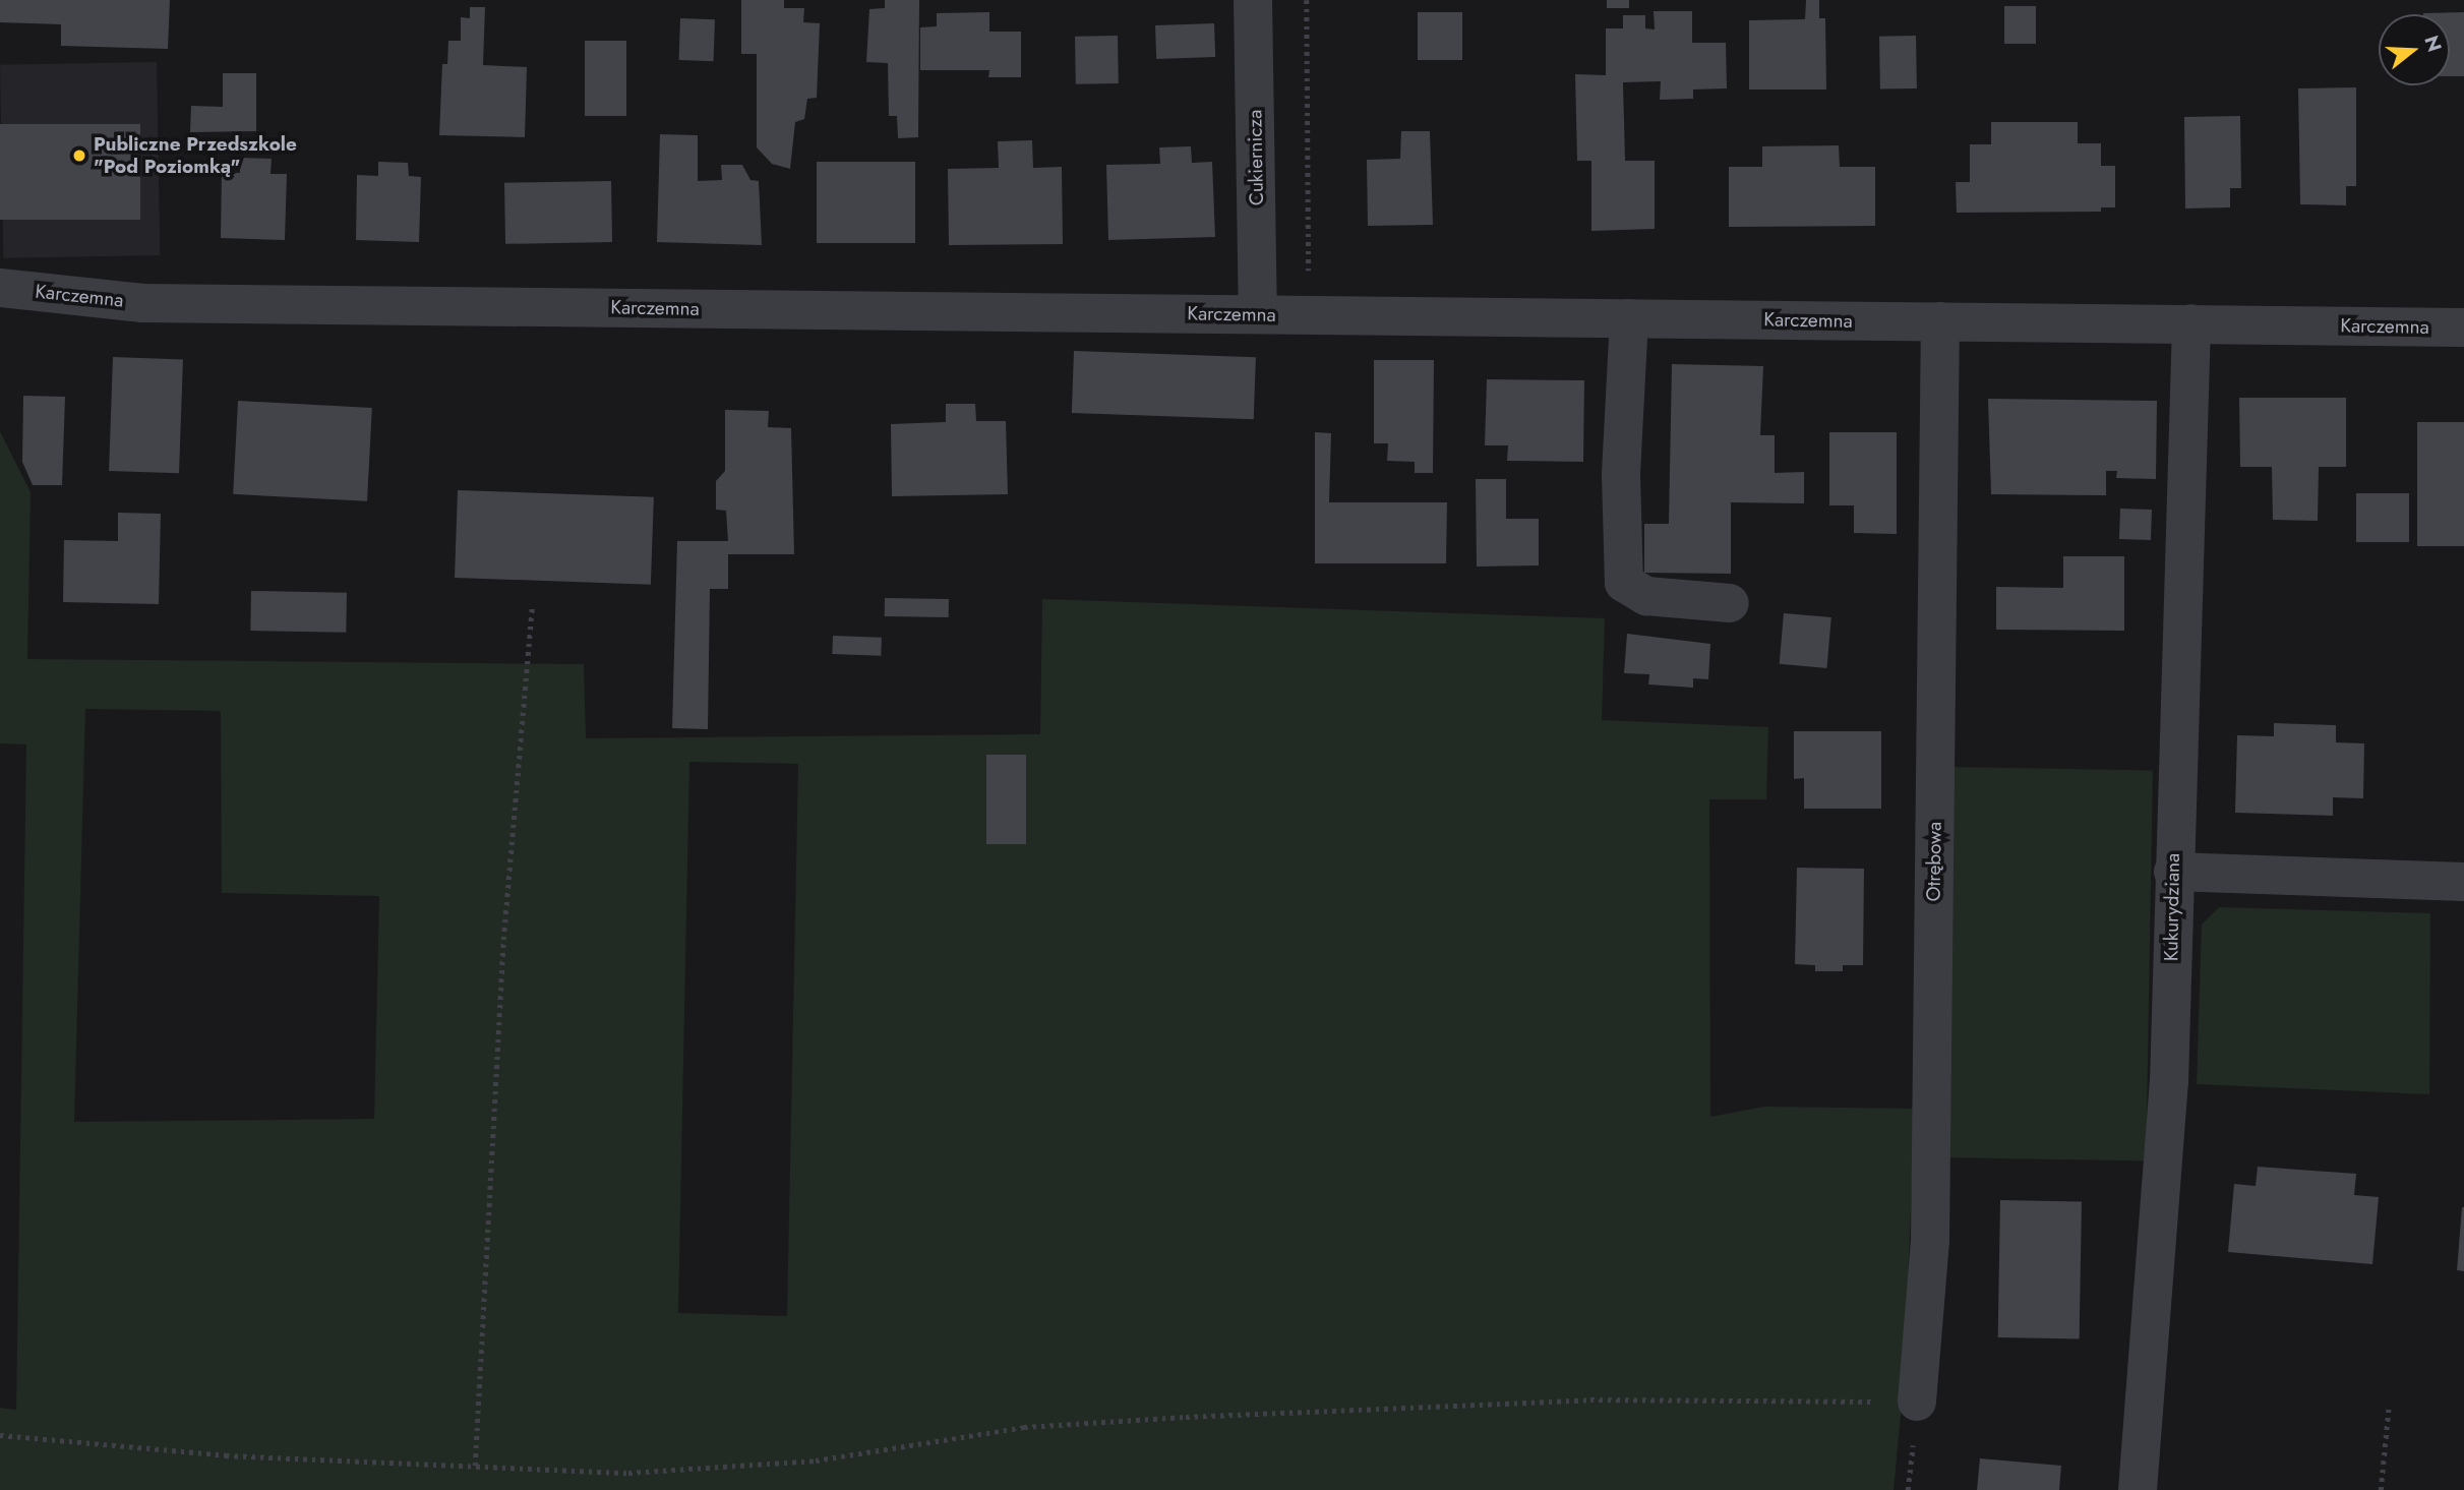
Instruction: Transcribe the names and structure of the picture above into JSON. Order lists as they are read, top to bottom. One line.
{"streets":{"street":["Cukiernicza","Karczemna","Otrębowa","Kukurydziana"]},"crossings":[["Cukiernicza","Karczemna"],["Karczemna","Otrębowa"],["Karczemna","Kukurydziana"]],"places":["Publiczne Przedszkole \"Pod Poziomką\""],"north":"right"}
